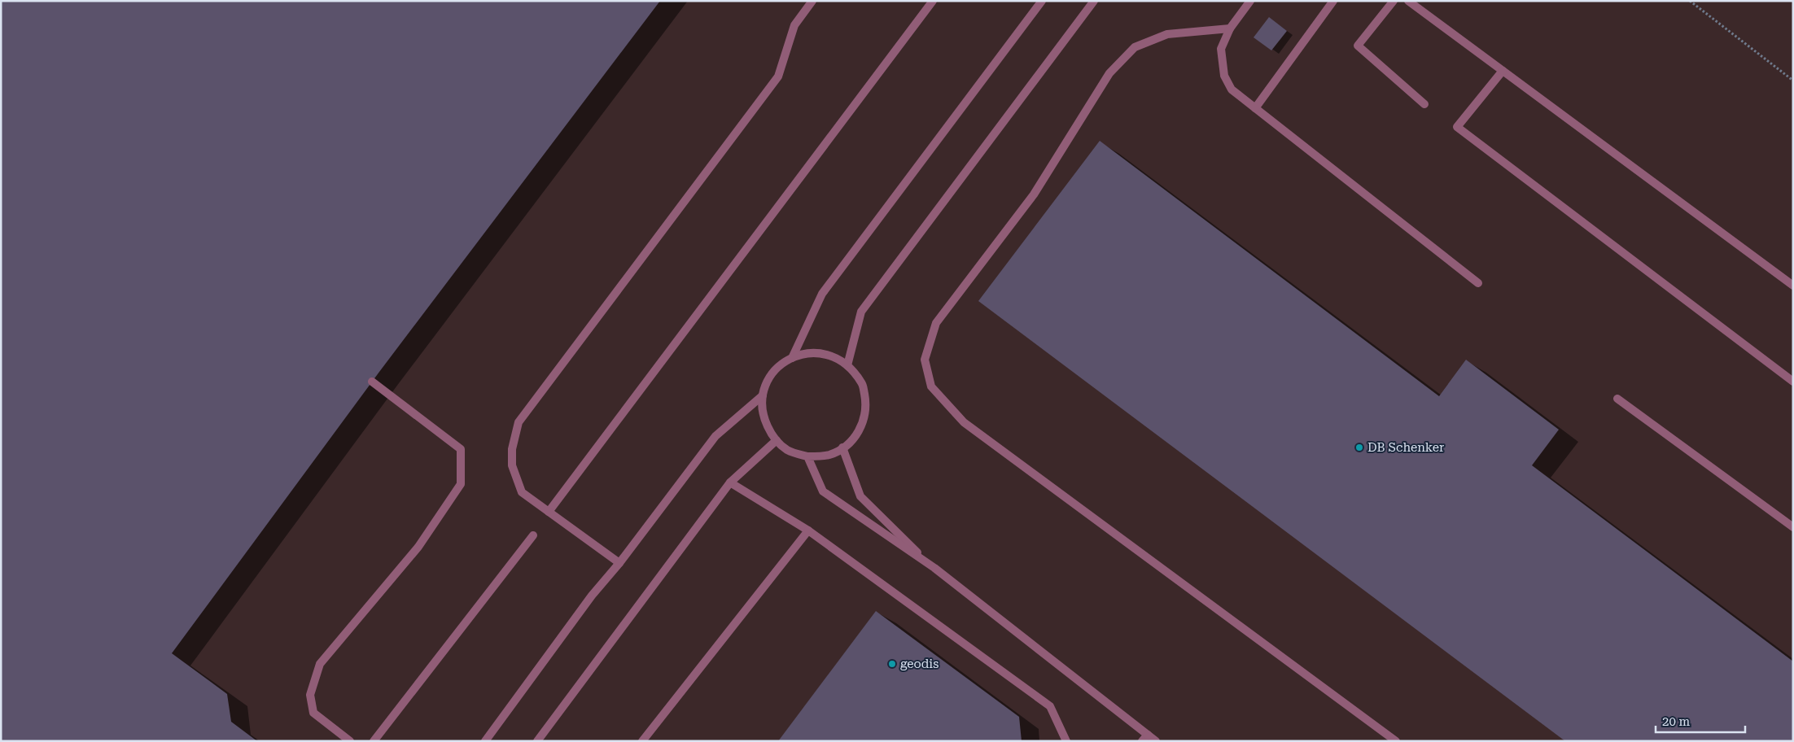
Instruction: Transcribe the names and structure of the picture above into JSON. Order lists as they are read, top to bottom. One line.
{"places":["DB Schenker","geodis"],"scale_bar":"20 m"}
